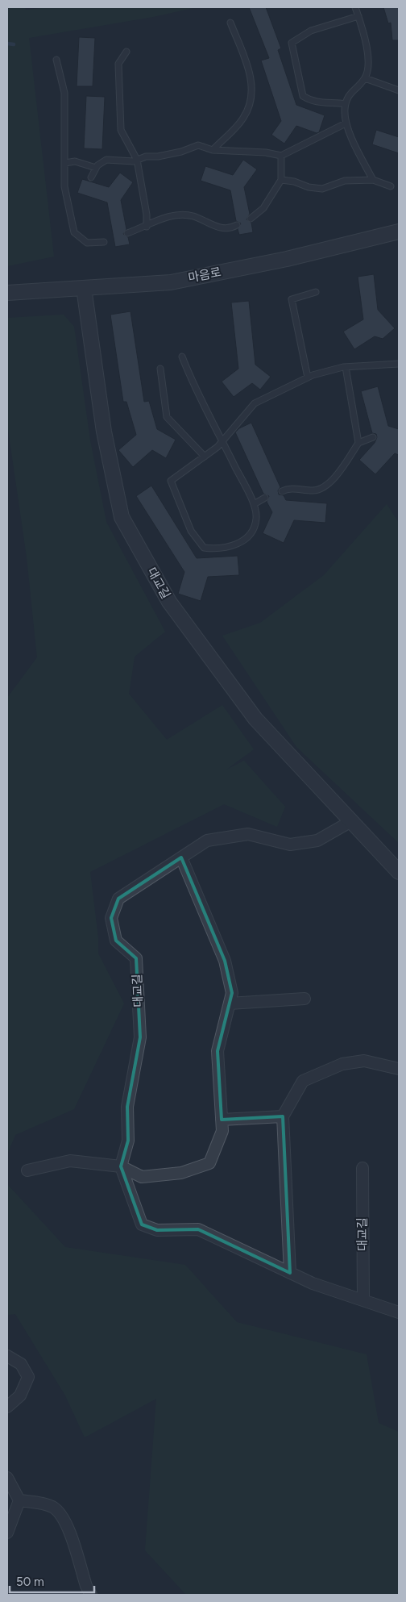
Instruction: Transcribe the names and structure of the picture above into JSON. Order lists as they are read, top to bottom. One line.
{"streets":{"street":["마음로","대교길"]},"crossings":[["마음로","대교길"]],"scale_bar":"50 m"}
